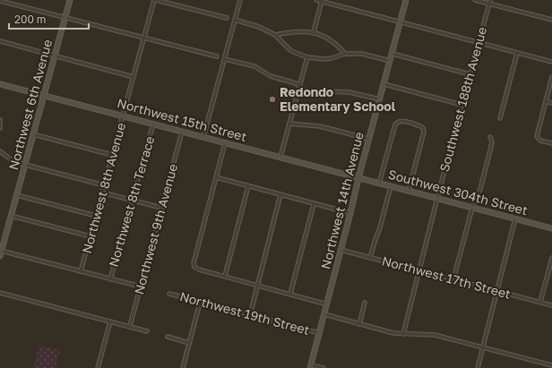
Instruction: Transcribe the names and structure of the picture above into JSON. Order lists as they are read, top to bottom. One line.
{"streets":{"street":["Southwest 188th Avenue","Northwest 6th Avenue","Northwest 15th Street","Northwest 8th Avenue","Southwest 304th Street","Northwest 14th Avenue","Northwest 8th Terrace","Northwest 9th Avenue","Northwest 17th Street","Northwest 19th Street"]},"crossings":[["Southwest 188th Avenue","Southwest 304th Street"],["Southwest 188th Avenue","Northwest 17th Street"],["Southwest 188th Avenue","Northwest 19th Street"],["Northwest 6th Avenue","Northwest 15th Street"],["Northwest 15th Street","Northwest 8th Avenue"],["Northwest 15th Street","Southwest 304th Street"],["Northwest 15th Street","Northwest 14th Avenue"],["Northwest 15th Street","Northwest 8th Terrace"],["Northwest 15th Street","Northwest 9th Avenue"],["Southwest 304th Street","Northwest 14th Avenue"],["Northwest 14th Avenue","Northwest 17th Street"],["Northwest 14th Avenue","Northwest 19th Street"]],"places":["Redondo Elementary School"],"scale_bar":"200 m"}
